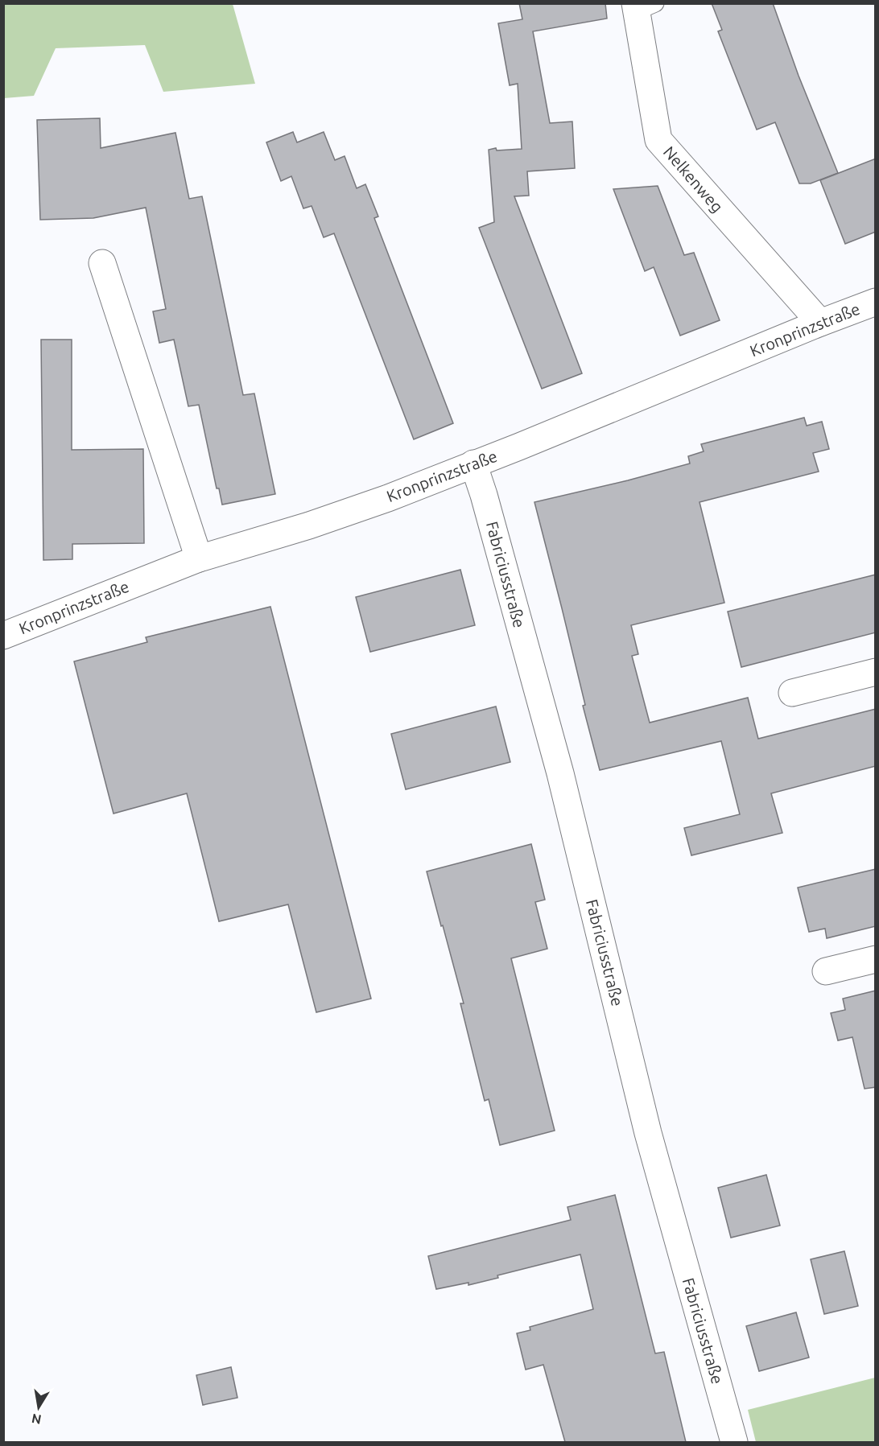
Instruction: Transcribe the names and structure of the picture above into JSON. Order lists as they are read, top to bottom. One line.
{"streets":{"street":["Nelkenweg","Kronprinzstraße","Fabriciusstraße"]},"crossings":[["Nelkenweg","Kronprinzstraße"],["Kronprinzstraße","Fabriciusstraße"]],"north":"bottom"}
